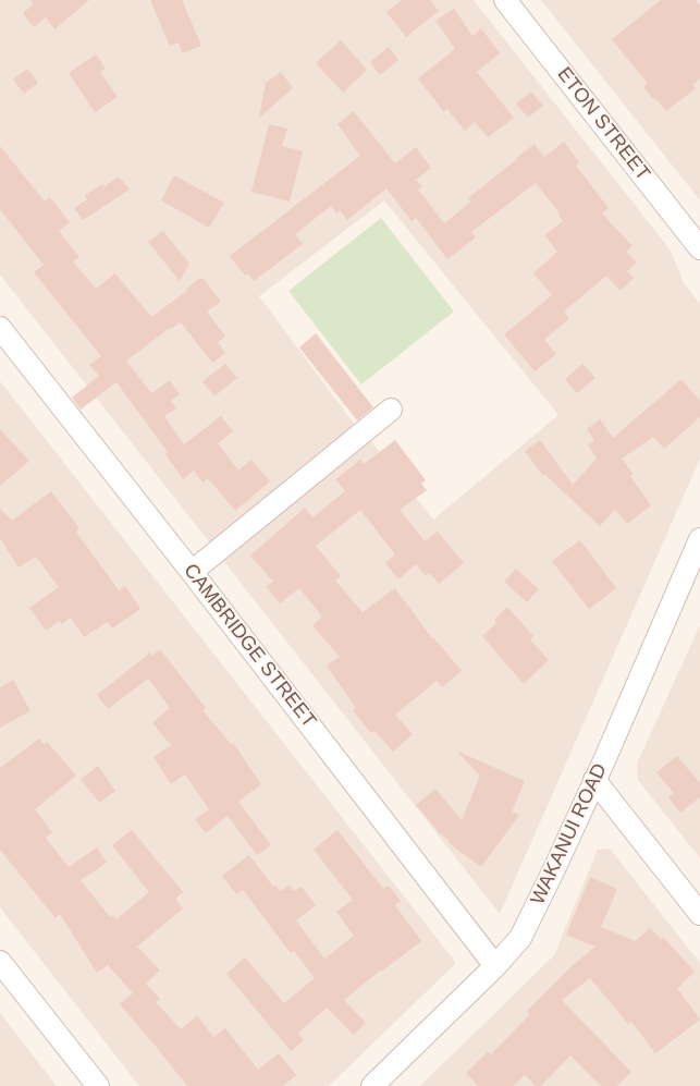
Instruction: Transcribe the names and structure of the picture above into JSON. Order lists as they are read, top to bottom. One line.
{"streets":{"street":["ETON STREET","CAMBRIDGE STREET","WAKANUI ROAD"]},"crossings":[["CAMBRIDGE STREET","WAKANUI ROAD"]]}
